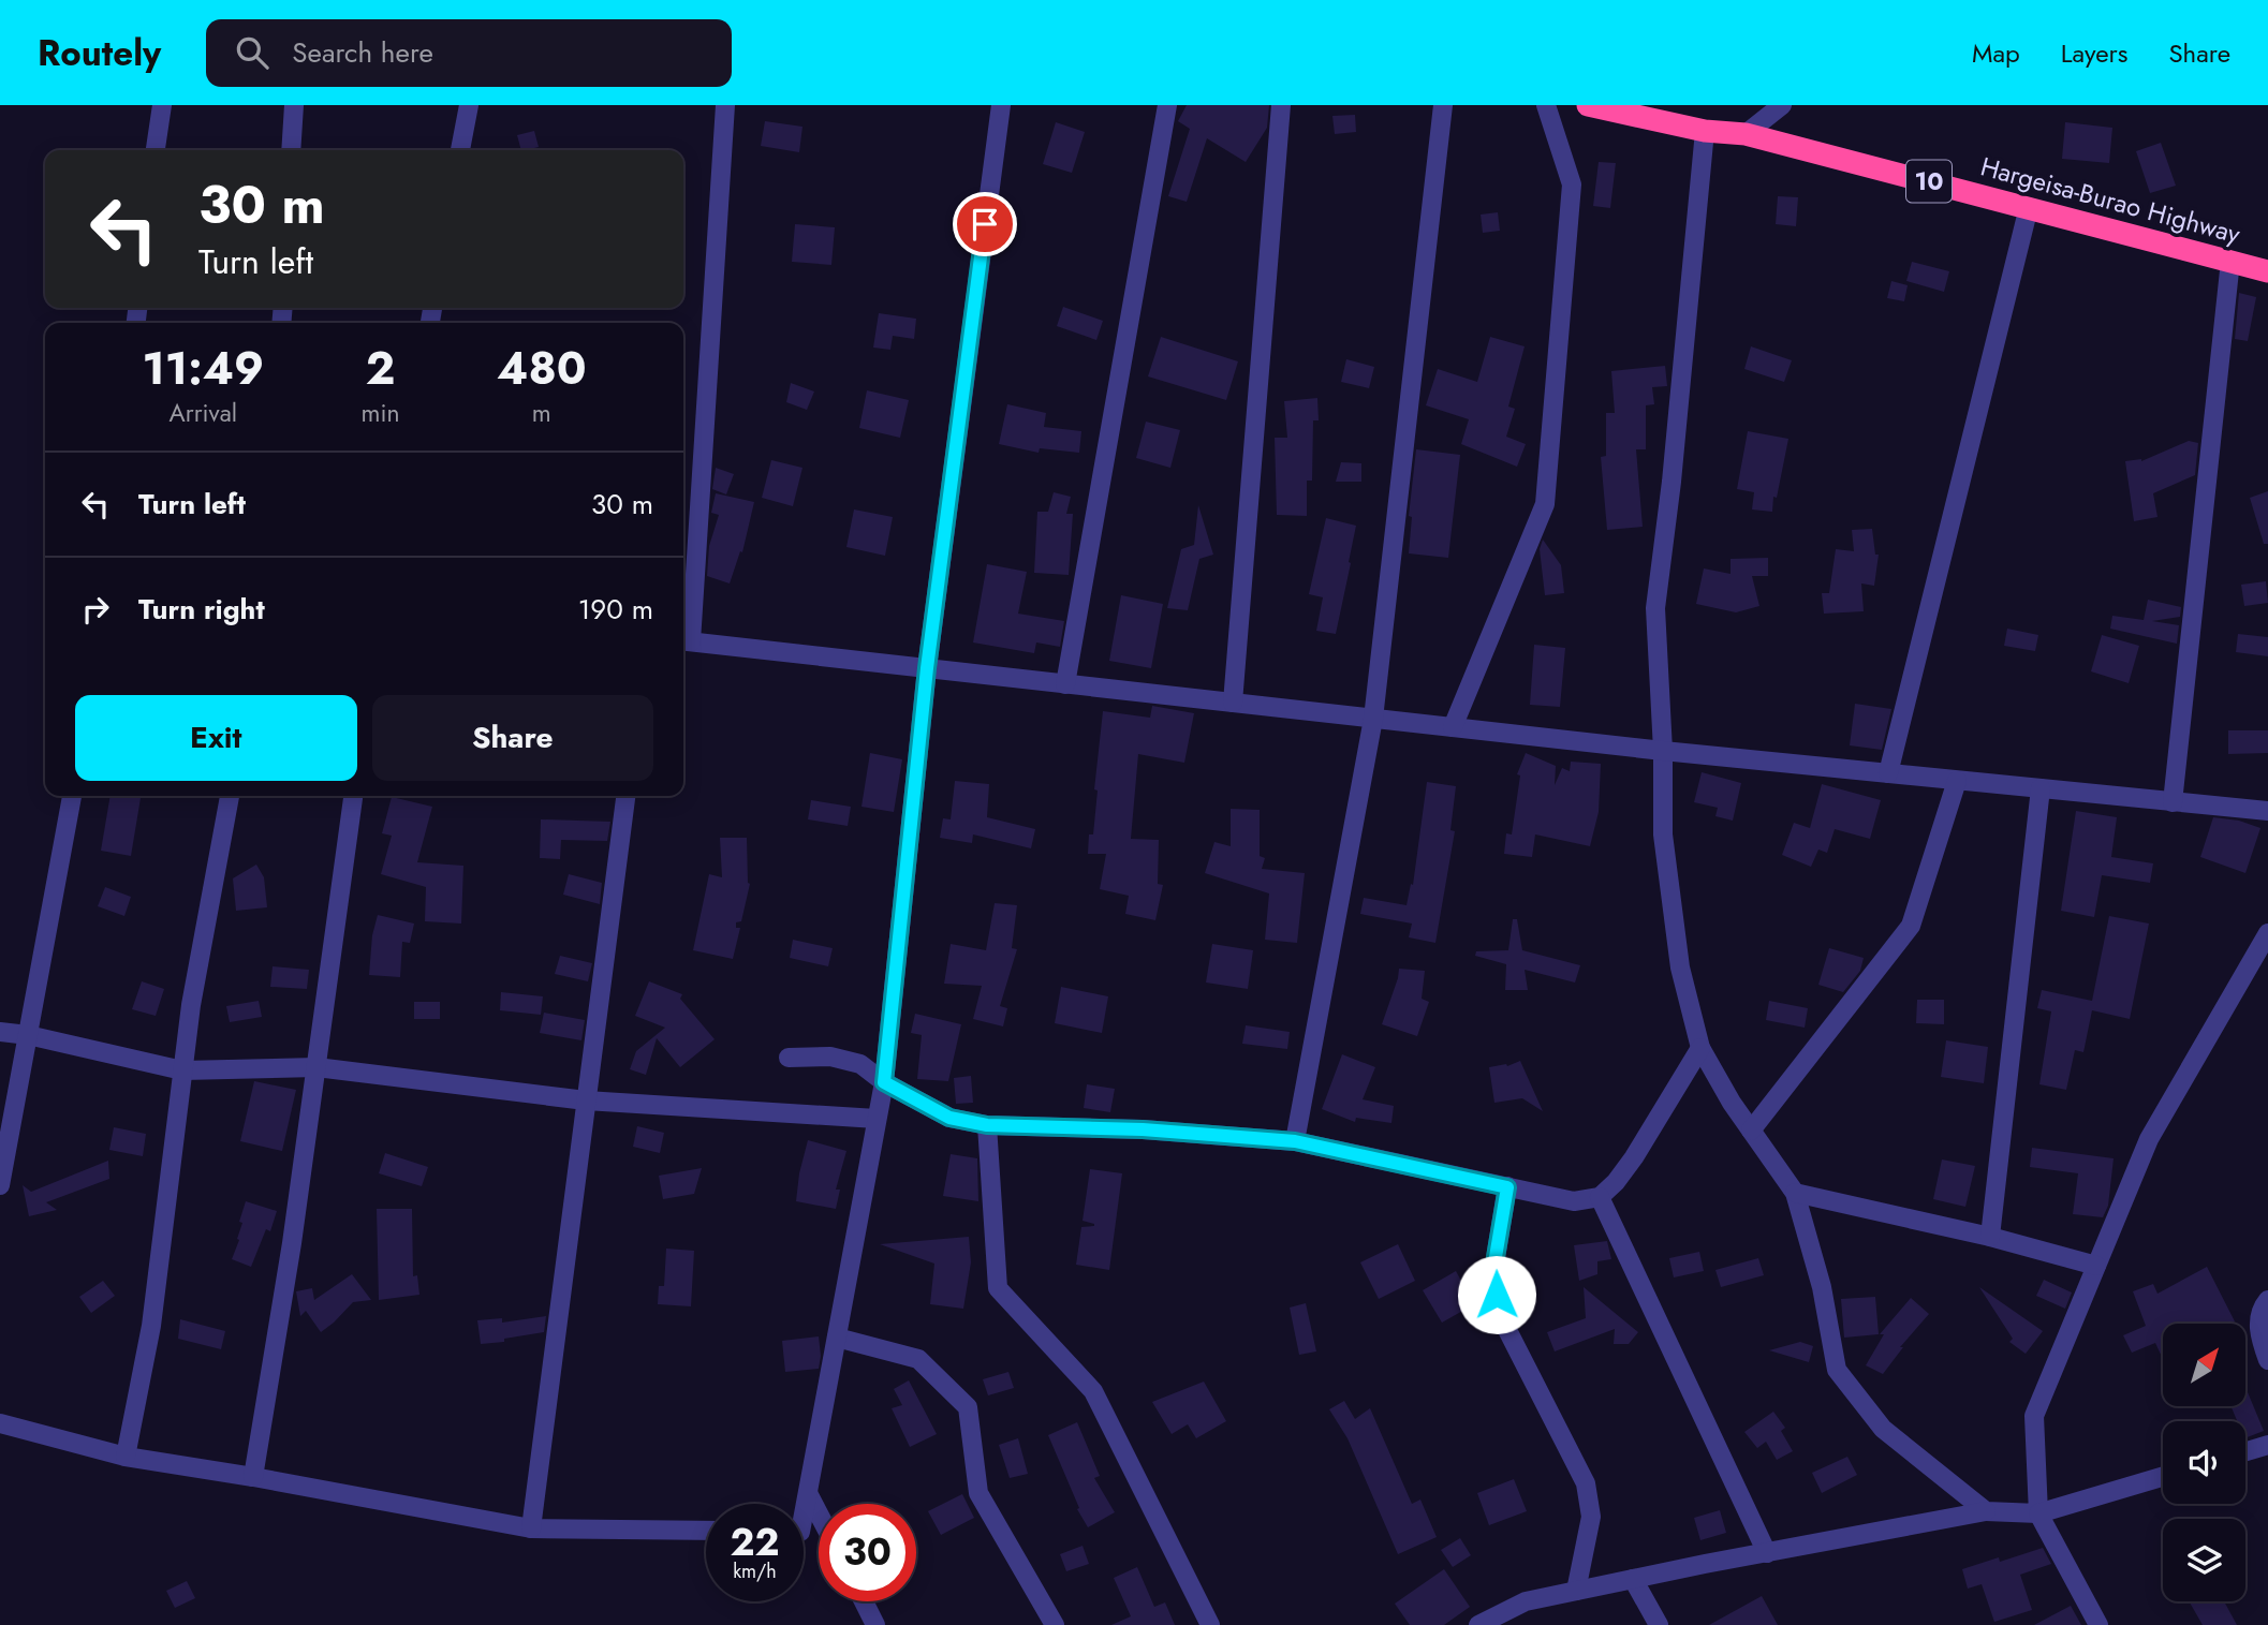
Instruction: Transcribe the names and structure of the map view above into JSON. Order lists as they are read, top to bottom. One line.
{"streets":{"highway":["10","Hargeisa-Burao Highway"]},"north":"top right","page":{"header":"Routely","search":"Search here","nav":["Map","Layers","Share"],"turn":["30 m","Turn left"],"eta":["11:49","Arrival","2","min","480","m"],"list":[{"name":"Turn left","value":"30 m"},{"name":"Turn right","value":"190 m"}],"buttons":["Exit","Share"],"speed":"22 km/h","limit":"30"}}
